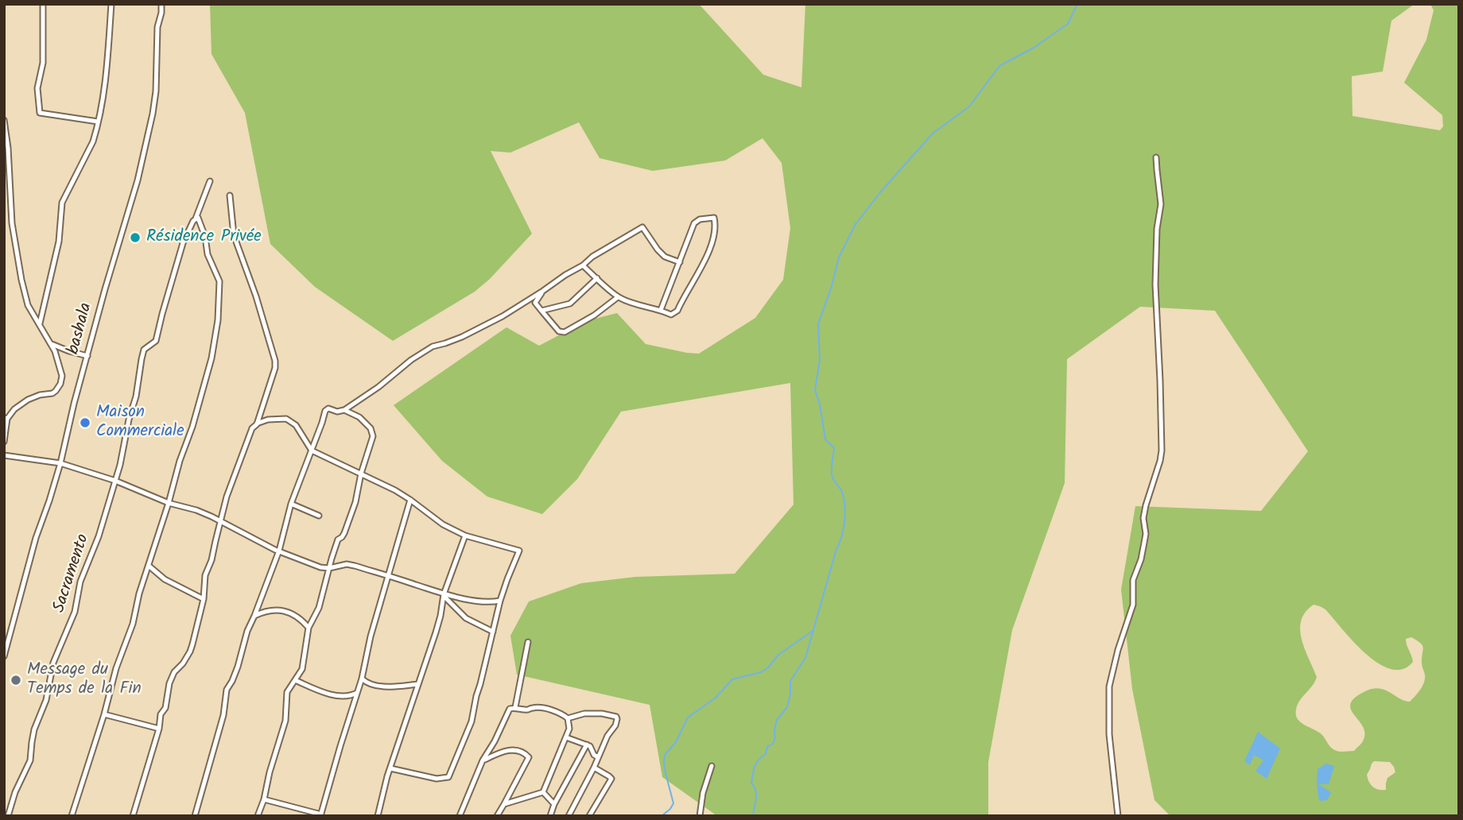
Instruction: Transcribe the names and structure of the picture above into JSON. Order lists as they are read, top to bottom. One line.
{"streets":{"street":["bashala","Sacramento"]},"places":["Résidence Privée","Maison Commerciale","Message du Temps de la Fin"]}
